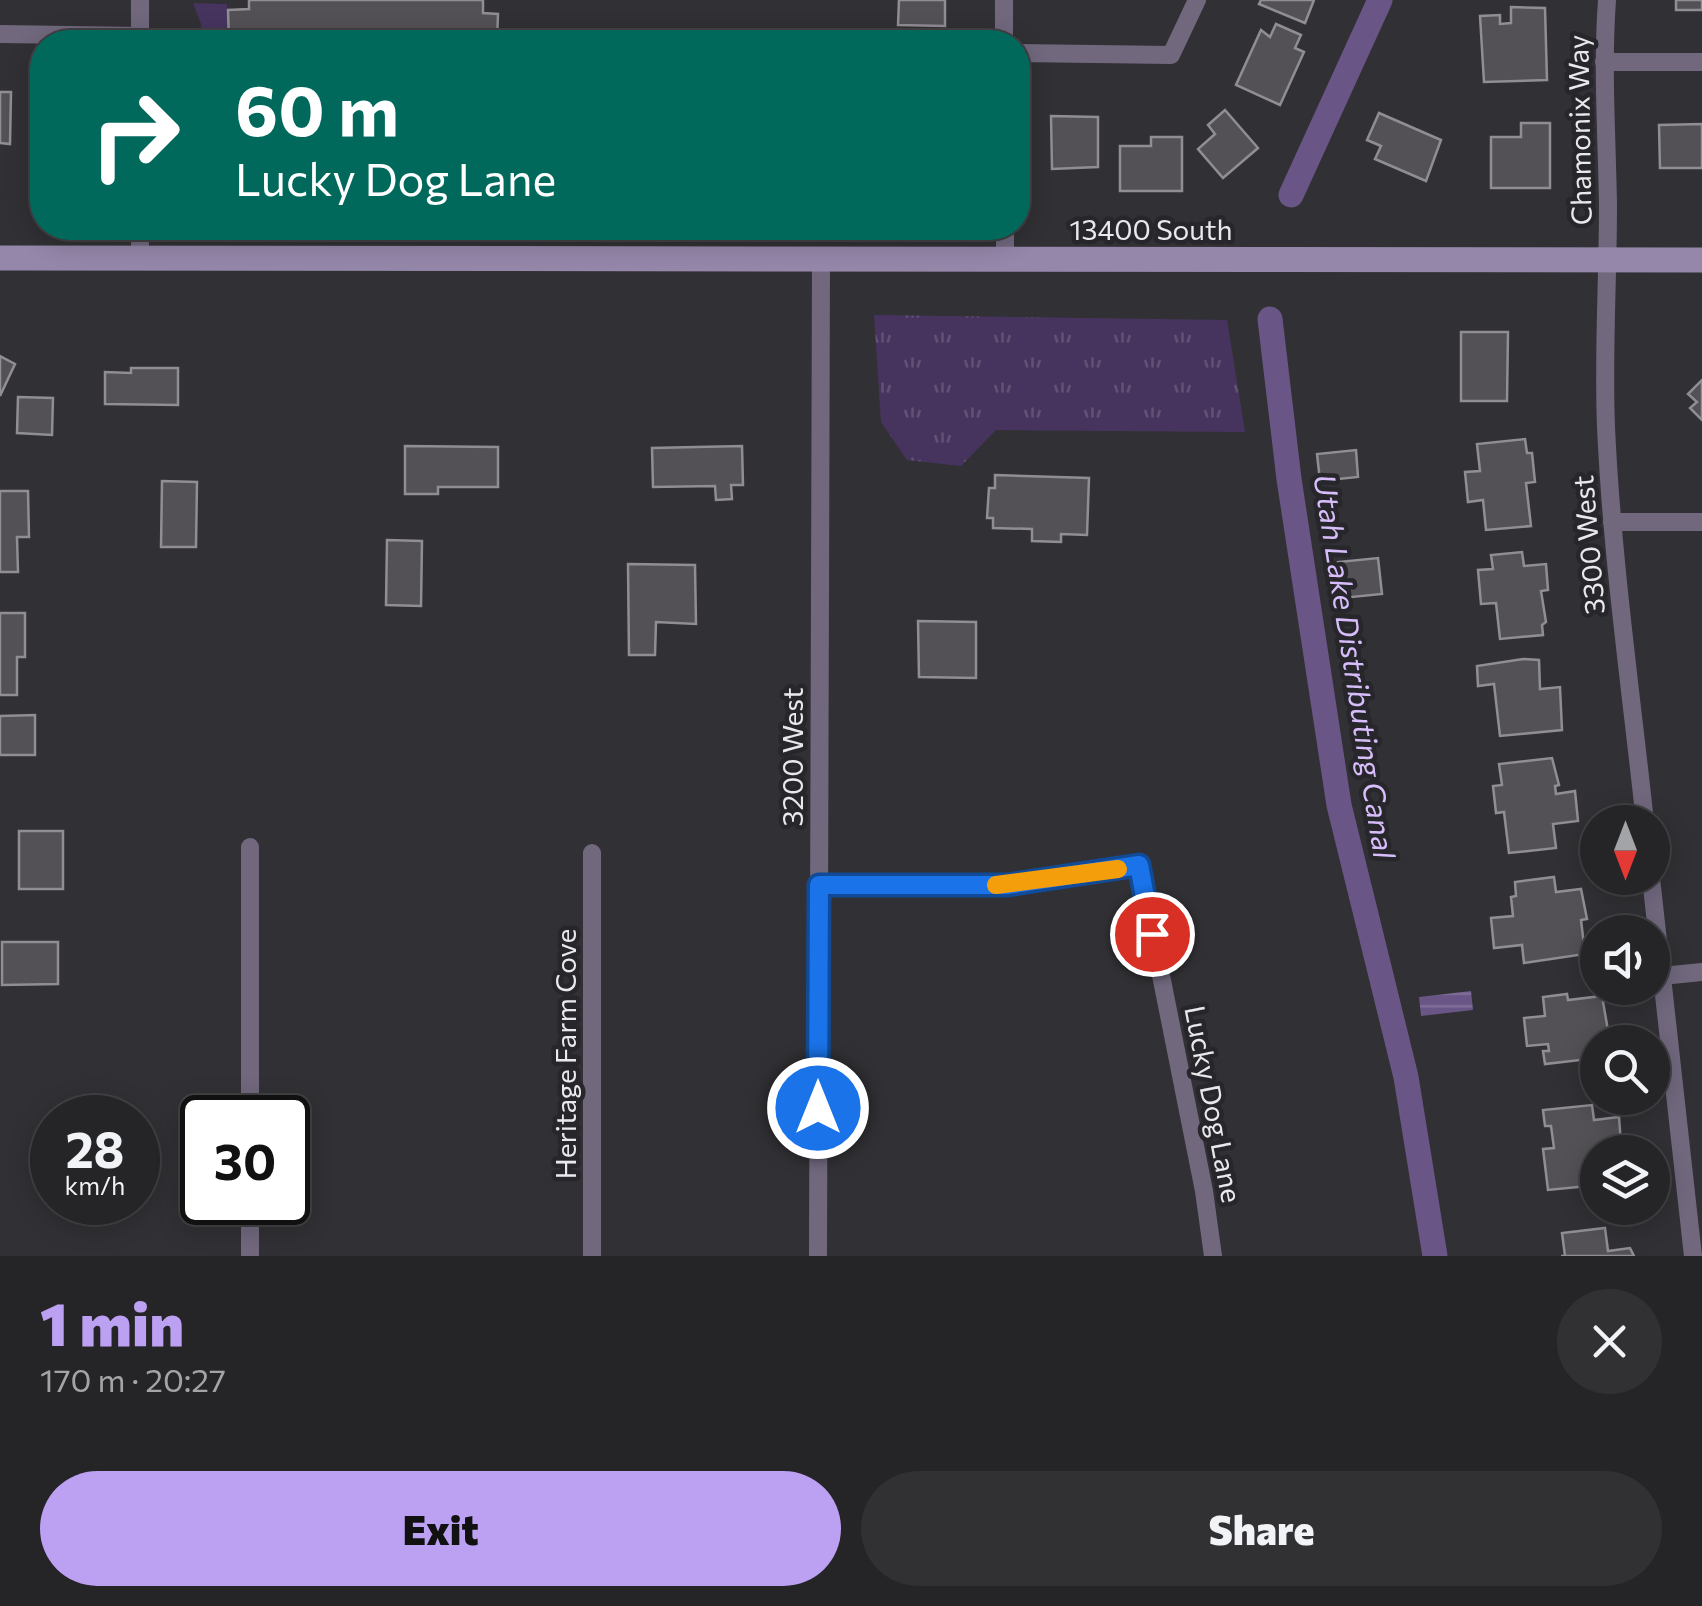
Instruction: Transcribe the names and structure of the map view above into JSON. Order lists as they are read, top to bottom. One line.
{"streets":{"main road":["13400 South"],"street":["Chamonix Way","3300 West","3200 West","Heritage Farm Cove","Lucky Dog Lane"]},"crossings":[["Chamonix Way","13400 South"],["Chamonix Way","3300 West"],["13400 South","3300 West"],["13400 South","3200 West"],["3200 West","Lucky Dog Lane"]],"water":["Utah Lake Distributing Canal"],"north":"bottom","page":{"turn":["60 m","Lucky Dog Lane"],"speed":"28 km/h","limit":"30","heading":["1 min","170 m · 20:27"],"buttons":["Exit","Share"]}}
